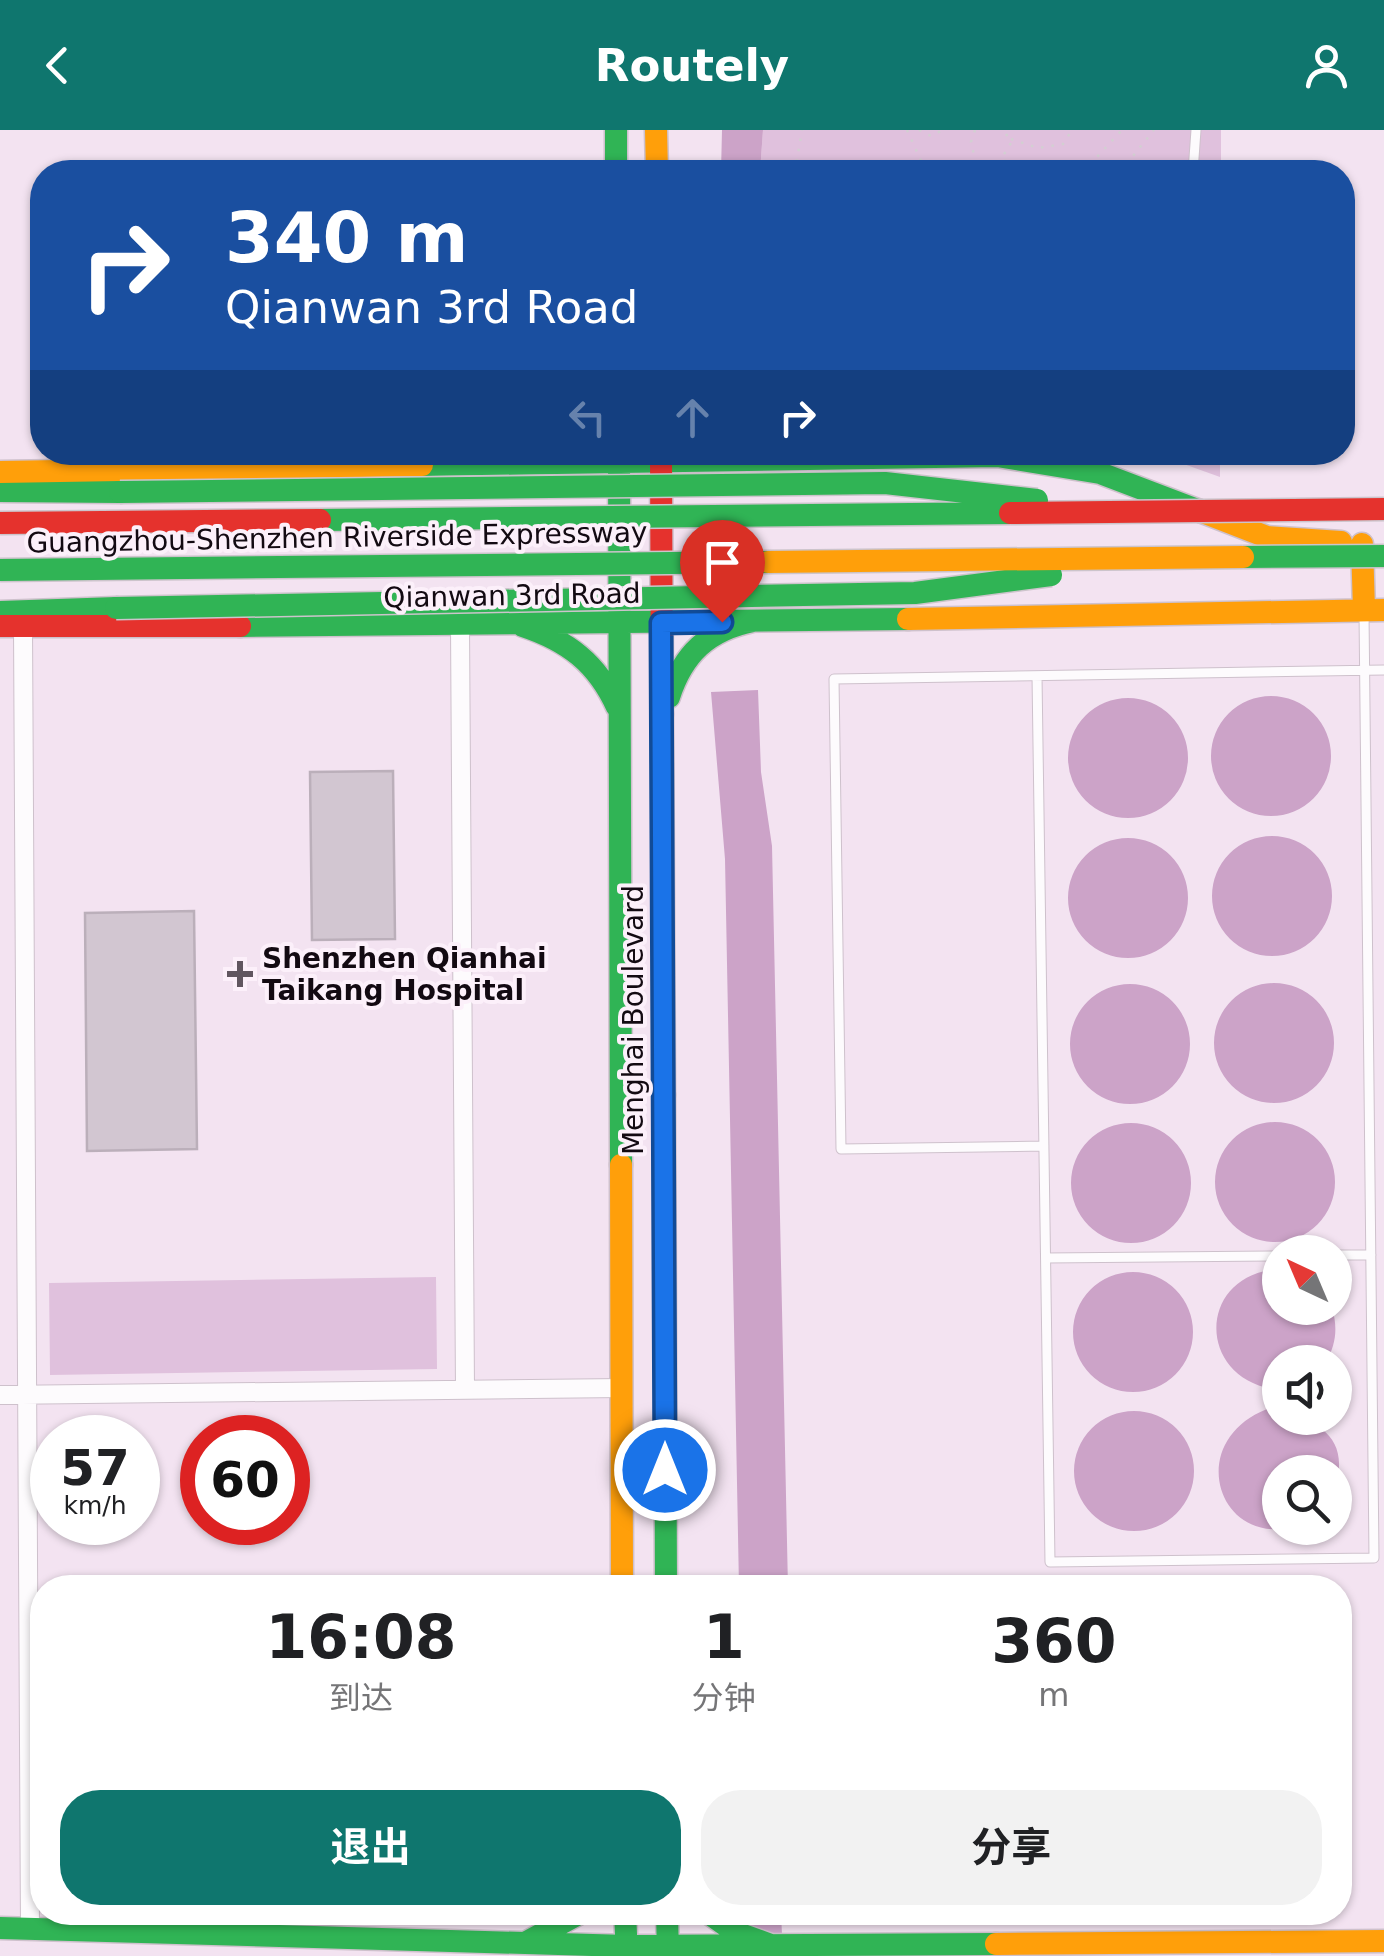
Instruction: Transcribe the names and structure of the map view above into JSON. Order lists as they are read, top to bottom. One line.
{"streets":{"main road":["Guangzhou-Shenzhen Riverside Expressway","Qianwan 3rd Road","Menghai Boulevard"]},"crossings":[["Qianwan 3rd Road","Menghai Boulevard"]],"places":{"health":["Shenzhen Qianhai Taikang Hospital"]},"north":"top left","page":{"header":"Routely","turn":["340 m","Qianwan 3rd Road"],"speed":"57 km/h","limit":"60","eta":["16:08","到达","1","分钟","360","m"],"buttons":["退出","分享"]}}
